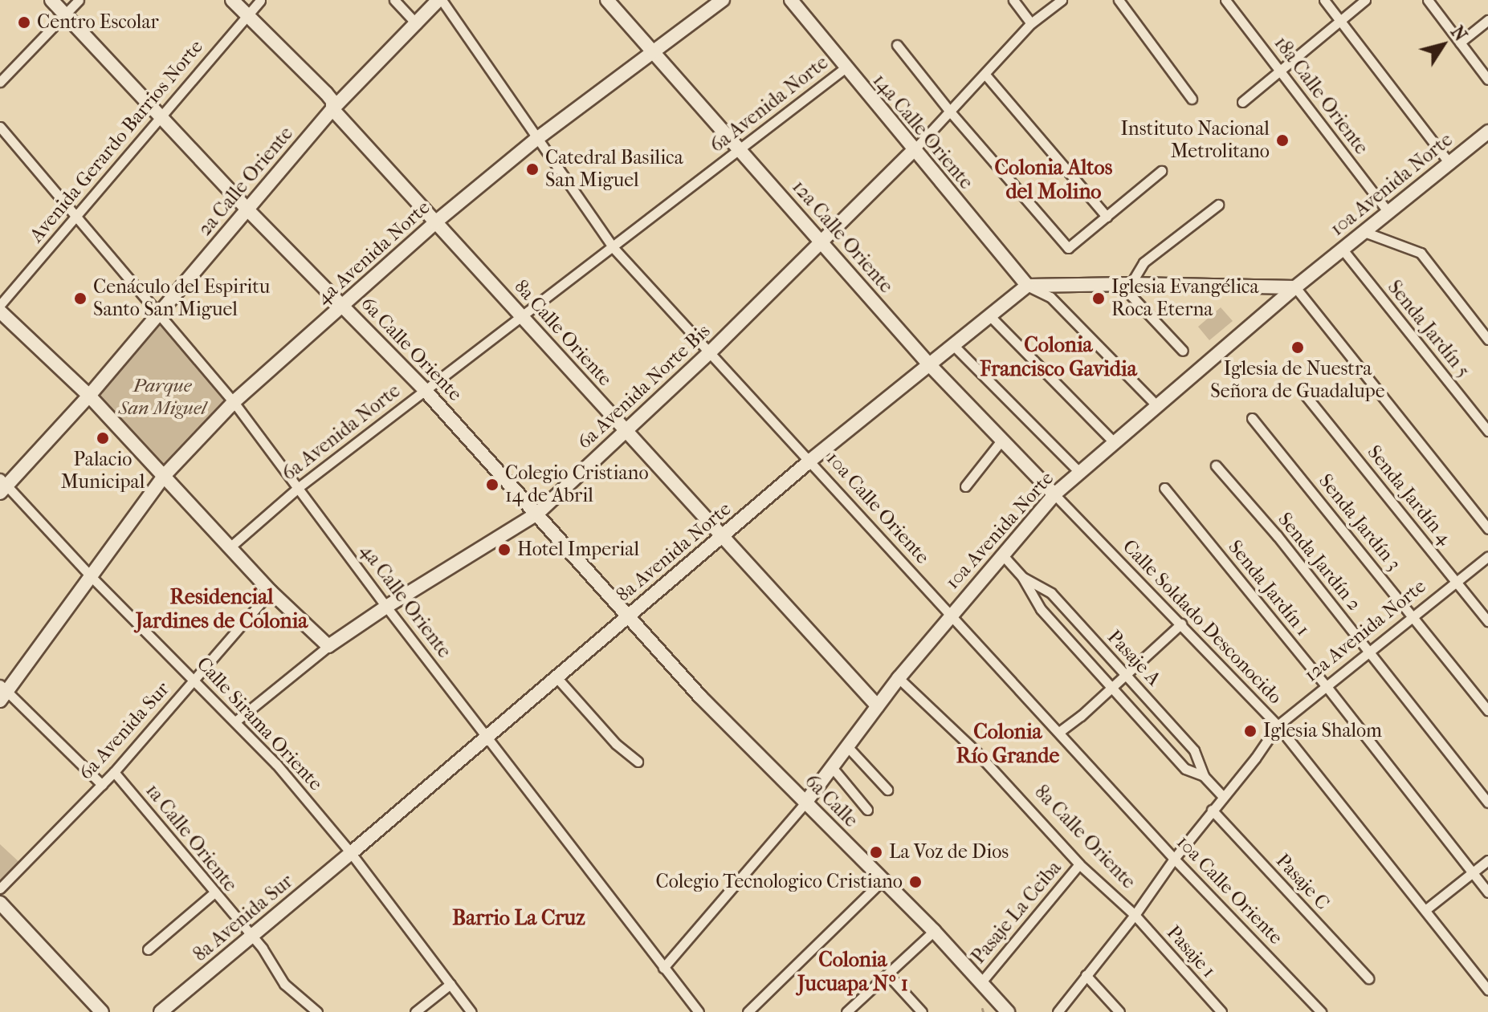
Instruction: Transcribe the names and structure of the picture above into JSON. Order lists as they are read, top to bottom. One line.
{"streets":{"street":["18a Calle Oriente","6a Avenida Norte","14a Calle Oriente","Avenida Gerardo Barrios Norte","2a Calle Oriente","10a Avenida Norte","12a Calle Oriente","4a Avenida Norte","Senda Jardín 5","8a Calle Oriente","6a Calle Oriente","6a Avenida Norte Bis","Senda Jardín 4","10a Calle Oriente","Senda Jardín 3","8a Avenida Norte","Senda Jardín 2","Senda Jardín 1","4a Calle Oriente","Calle Soldado Desconocido","12a Avenida Norte","Pasaje A","Calle Sirama Oriente","6a Avenida Sur","6a Calle","1a Calle Oriente","Pasaje C","Pasaje La Ceiba","8a Avenida Sur","Pasaje 1"]},"crossings":[["18a Calle Oriente","10a Avenida Norte"],["6a Avenida Norte","14a Calle Oriente"],["6a Avenida Norte","12a Calle Oriente"],["6a Avenida Norte","8a Calle Oriente"],["6a Avenida Norte","6a Calle Oriente"],["6a Avenida Norte","10a Calle Oriente"],["6a Avenida Norte","4a Calle Oriente"],["14a Calle Oriente","10a Avenida Norte"],["14a Calle Oriente","6a Avenida Norte Bis"],["14a Calle Oriente","8a Avenida Norte"],["Avenida Gerardo Barrios Norte","8a Calle Oriente"],["Avenida Gerardo Barrios Norte","6a Calle Oriente"],["Avenida Gerardo Barrios Norte","4a Calle Oriente"],["2a Calle Oriente","8a Calle Oriente"],["2a Calle Oriente","6a Calle Oriente"],["2a Calle Oriente","10a Calle Oriente"],["2a Calle Oriente","4a Calle Oriente"],["2a Calle Oriente","Calle Sirama Oriente"],["10a Avenida Norte","12a Calle Oriente"],["10a Avenida Norte","Senda Jardín 5"],["10a Avenida Norte","8a Calle Oriente"],["10a Avenida Norte","10a Calle Oriente"],["10a Avenida Norte","4a Calle Oriente"],["10a Avenida Norte","Calle Soldado Desconocido"],["10a Avenida Norte","6a Calle"],["12a Calle Oriente","4a Avenida Norte"],["12a Calle Oriente","6a Avenida Norte Bis"],["12a Calle Oriente","8a Avenida Norte"],["12a Calle Oriente","Calle Soldado Desconocido"],["4a Avenida Norte","8a Calle Oriente"],["4a Avenida Norte","6a Calle Oriente"],["4a Avenida Norte","10a Calle Oriente"],["4a Avenida Norte","4a Calle Oriente"],["4a Avenida Norte","Calle Sirama Oriente"],["8a Calle Oriente","6a Avenida Norte Bis"],["8a Calle Oriente","8a Avenida Norte"],["8a Calle Oriente","12a Avenida Norte"],["8a Calle Oriente","Pasaje La Ceiba"],["8a Calle Oriente","Pasaje 1"],["6a Calle Oriente","6a Avenida Norte Bis"],["6a Calle Oriente","8a Avenida Norte"],["6a Calle Oriente","6a Calle"],["6a Avenida Norte Bis","10a Calle Oriente"],["6a Avenida Norte Bis","4a Calle Oriente"],["6a Avenida Norte Bis","Calle Sirama Oriente"],["Senda Jardín 4","12a Avenida Norte"],["10a Calle Oriente","8a Avenida Norte"],["10a Calle Oriente","12a Avenida Norte"],["Senda Jardín 3","12a Avenida Norte"],["8a Avenida Norte","4a Calle Oriente"],["8a Avenida Norte","Calle Sirama Oriente"],["8a Avenida Norte","6a Calle"],["8a Avenida Norte","8a Avenida Sur"],["Senda Jardín 2","12a Avenida Norte"],["Senda Jardín 1","12a Avenida Norte"],["Calle Soldado Desconocido","12a Avenida Norte"],["12a Avenida Norte","Pasaje C"],["12a Avenida Norte","Pasaje 1"],["Calle Sirama Oriente","6a Avenida Sur"],["Calle Sirama Oriente","8a Avenida Sur"],["6a Avenida Sur","1a Calle Oriente"],["6a Calle","Pasaje La Ceiba"],["1a Calle Oriente","8a Avenida Sur"]],"districts":["Colonia Altos del Molino","Colonia Francisco Gavidia","Residencial Jardines de Colonia","Colonia Río Grande","Barrio La Cruz","Colonia Jucuapa Nº 1"],"parks":["Parque San Miguel"],"places":["Centro Escolar","Instituto Nacional Metrolitano","Catedral Basilica San Miguel","Cenáculo del Espiritu Santo San Miguel","Iglesia Evangélica Roca Eterna","Iglesia de Nuestra Señora de Guadalupe","Palacio Municipal","Colegio Cristiano 14 de Abril","Hotel Imperial","Iglesia Shalom","La Voz de Dios","Colegio Tecnologico Cristiano"],"north":"top right"}
